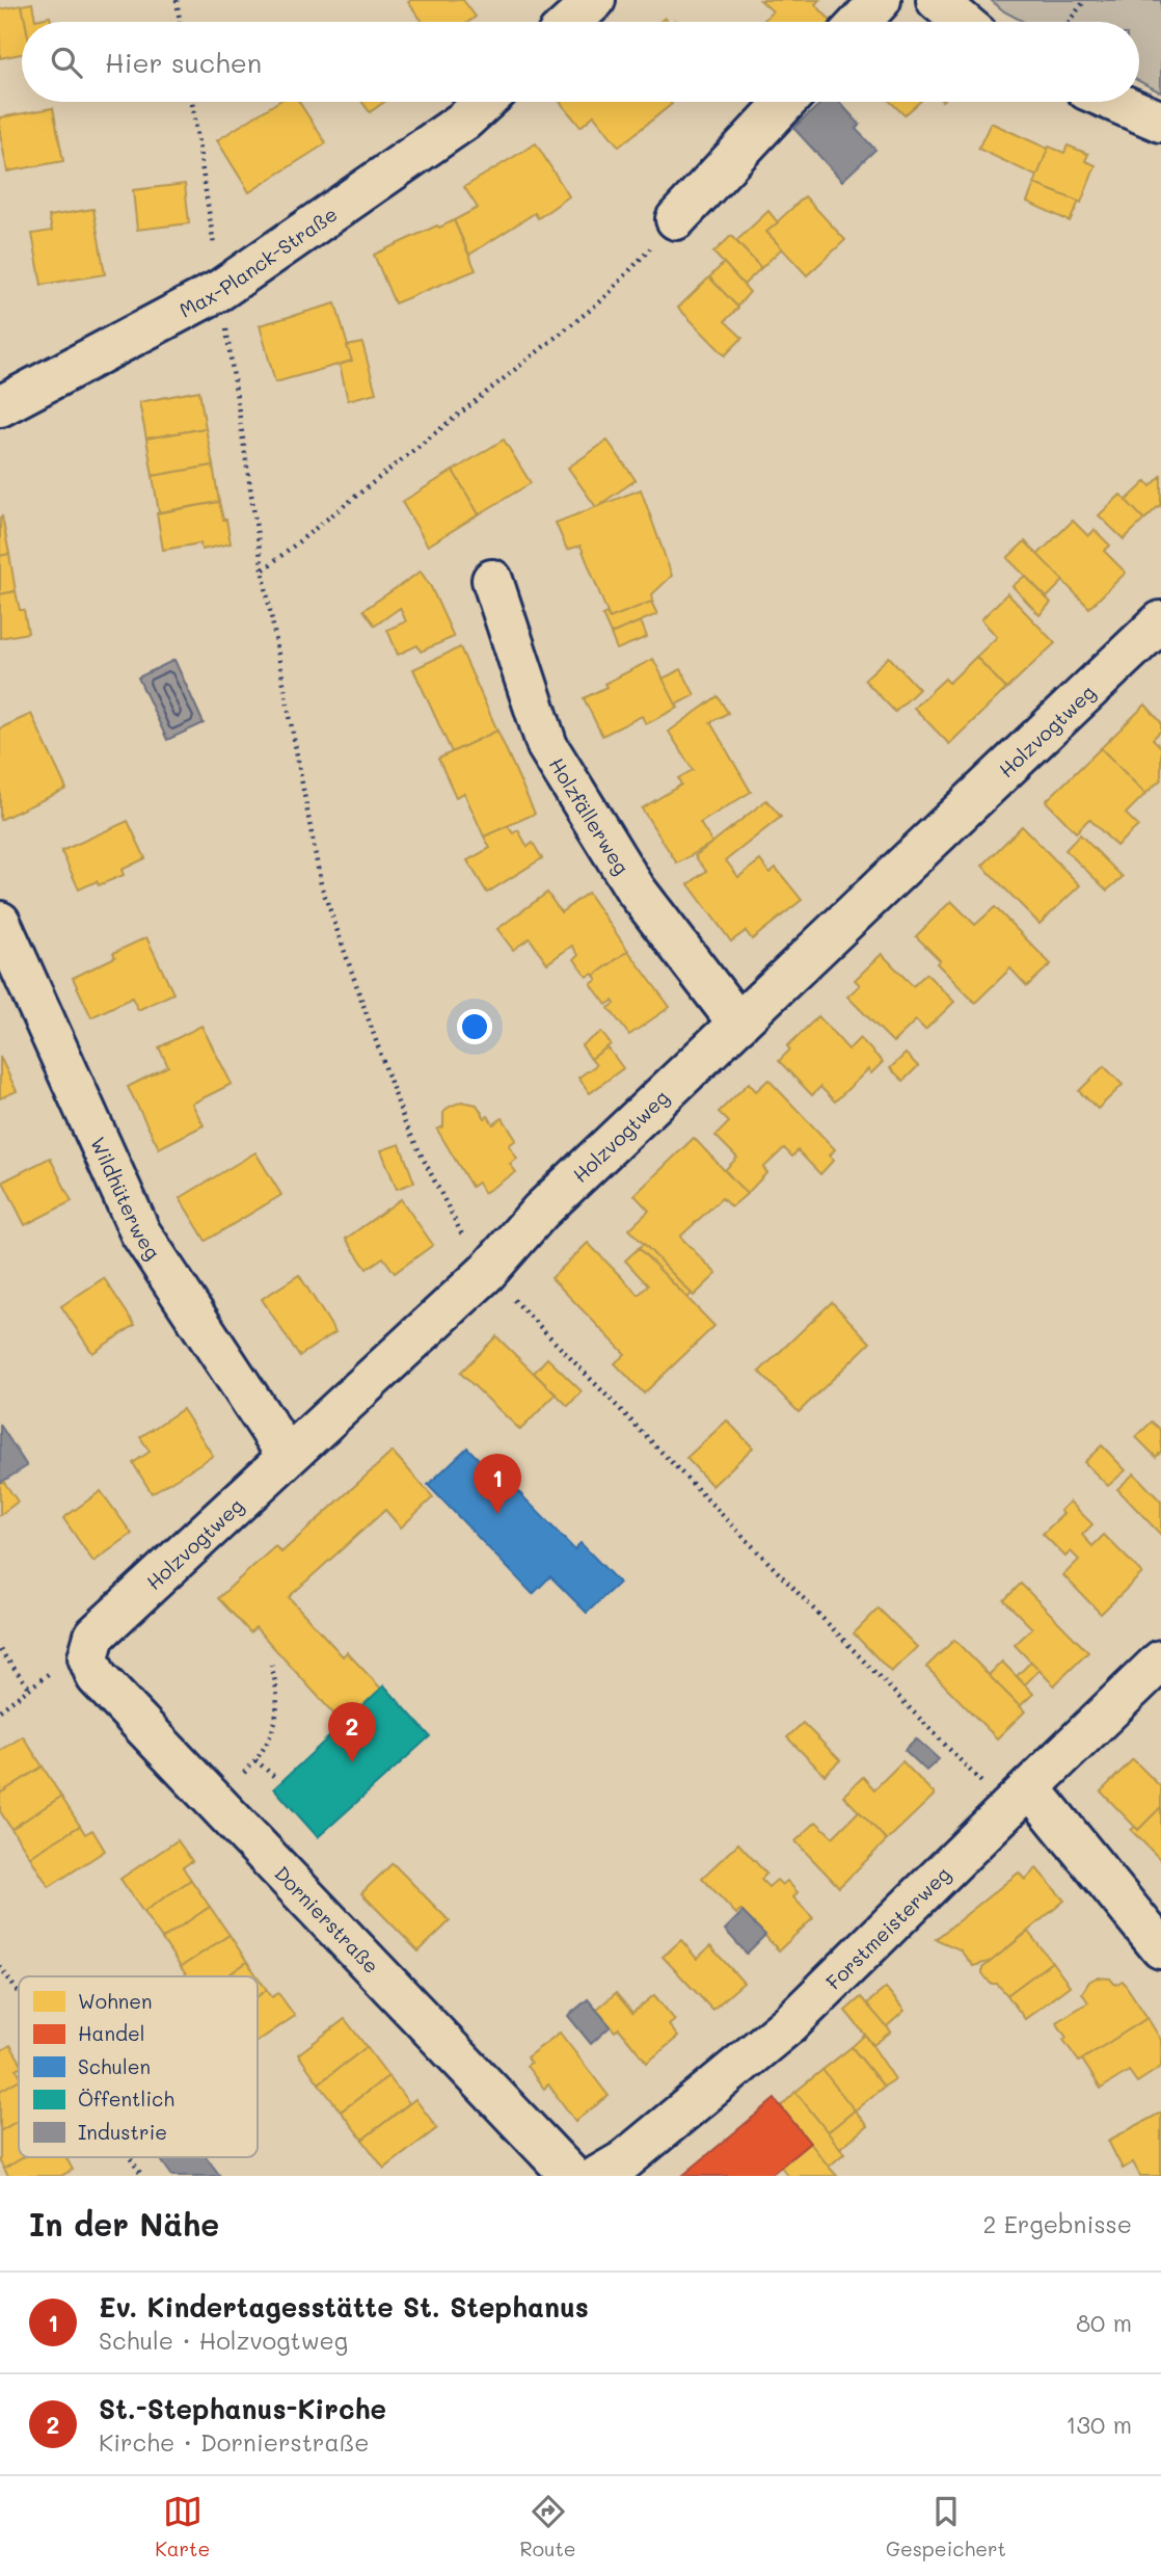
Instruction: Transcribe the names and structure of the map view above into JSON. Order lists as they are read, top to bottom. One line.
{"streets":{"street":["Max-Planck-Straße","Holzvogtweg","Holzfällerweg","Wildhüterweg","Dornierstraße","Forstmeisterweg"]},"crossings":[["Holzvogtweg","Holzfällerweg"],["Holzvogtweg","Wildhüterweg"],["Holzvogtweg","Dornierstraße"]],"legend":["Wohnen","Handel","Schulen","Öffentlich","Industrie"],"page":{"search":"Hier suchen","pins":["1","2"],"heading":["In der Nähe","2 Ergebnisse"],"list":[{"mark":"1","name":"Ev. Kindertagesstätte St. Stephanus","note":"Schule · Holzvogtweg","value":"80 m"},{"mark":"2","name":"St.-Stephanus-Kirche","note":"Kirche · Dornierstraße","value":"130 m"}],"nav":["Karte","Route","Gespeichert"]}}
